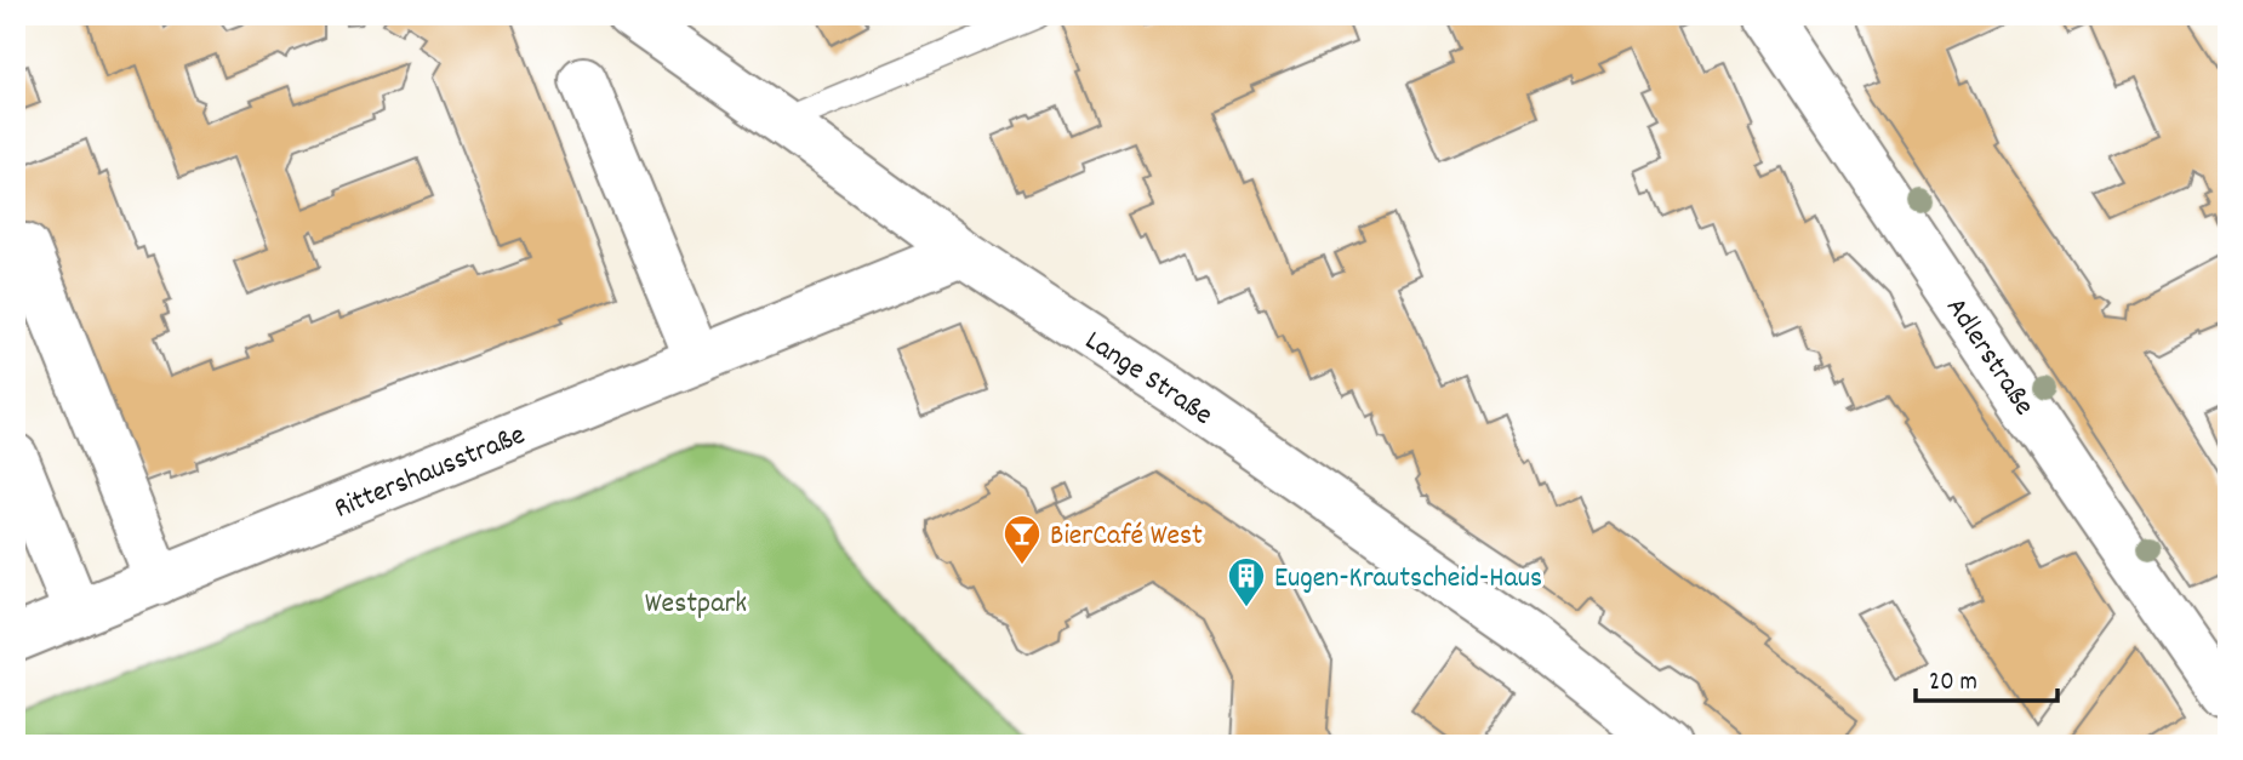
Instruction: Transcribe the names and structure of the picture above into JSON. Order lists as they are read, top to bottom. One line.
{"streets":{"street":["Adlerstraße","Lange Straße","Rittershausstraße"]},"crossings":[["Lange Straße","Rittershausstraße"]],"parks":["Westpark"],"places":{"bar":["BierCafé West"],"building":["Eugen-Krautscheid-Haus"]},"scale_bar":"20 m"}
